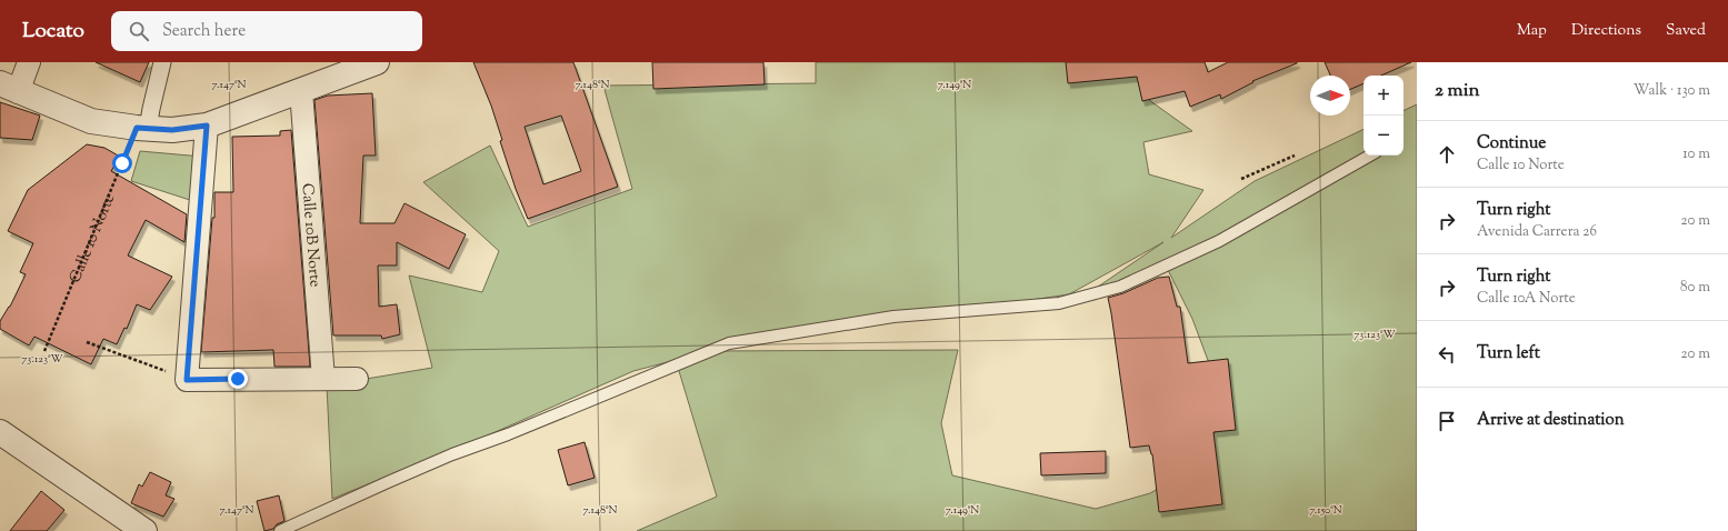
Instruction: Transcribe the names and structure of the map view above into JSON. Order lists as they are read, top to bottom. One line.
{"streets":{"street":["Calle 10B Norte"],"path":["Calle 10 Norte"]},"north":"right","page":{"header":"Locato","search":"Search here","nav":["Map","Directions","Saved"],"heading":["2 min","Walk · 130 m"],"map_buttons":["+","−"],"list":[["Continue","Calle 10 Norte","10 m"],["Turn right","Avenida Carrera 26","20 m"],["Turn right","Calle 10A Norte","80 m"],["Turn left","20 m"],"Arrive at destination"]},"coordinates":["7.147°N","7.148°N","7.149°N","73.123°W","7.150°N"]}
